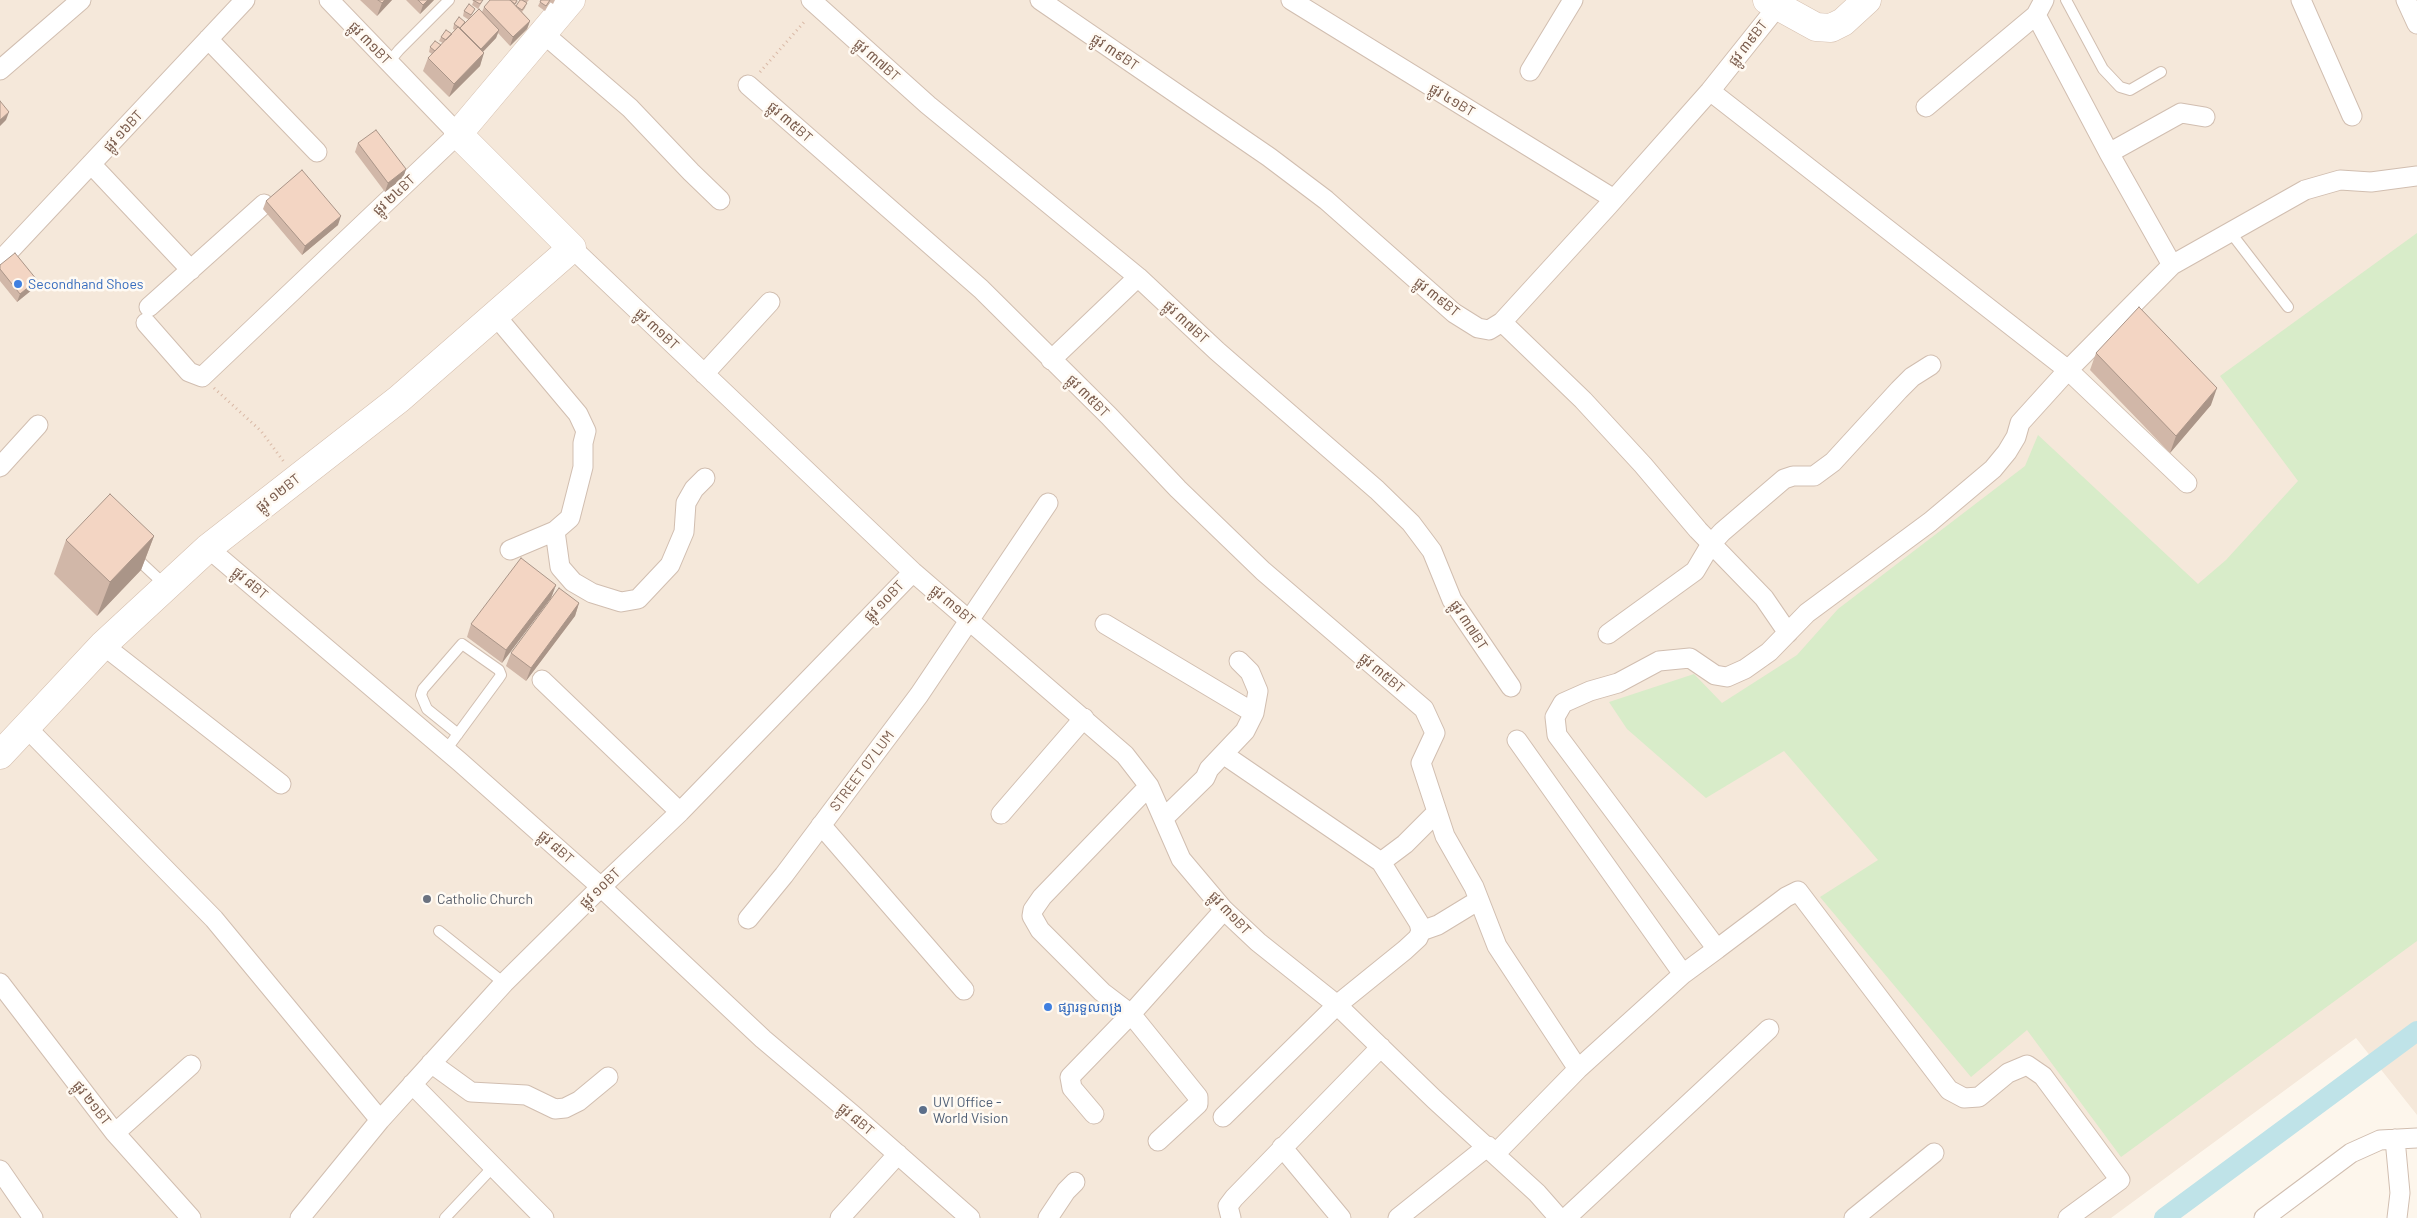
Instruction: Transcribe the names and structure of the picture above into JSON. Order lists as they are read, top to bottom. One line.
{"streets":{"street":["ផ្លូវ ៣១BT","ផ្លូវ ៣៩BT","ផ្លូវ ៣៧BT","ផ្លូវ ៤១BT","ផ្លូវ ៣៥BT","ផ្លូវ ១៦BT","ផ្លូវ ២៤BT","ផ្លូវ ១២BT","ផ្លូវ ៨BT","ផ្លូវ ១០BT","STREET 07 LUM","ផ្លូវ ២១BT"]},"crossings":[["ផ្លូវ ៣១BT","ផ្លូវ ២៤BT"],["ផ្លូវ ៣១BT","ផ្លូវ ១២BT"],["ផ្លូវ ៣១BT","ផ្លូវ ១០BT"],["ផ្លូវ ៣១BT","STREET 07 LUM"],["ផ្លូវ ៣៩BT","ផ្លូវ ៤១BT"],["ផ្លូវ ១២BT","ផ្លូវ ៨BT"],["ផ្លូវ ៨BT","ផ្លូវ ១០BT"]],"places":["Secondhand Shoes","Catholic Church","ផ្សារទួលពង្រ","UVI Office - World Vision"]}
